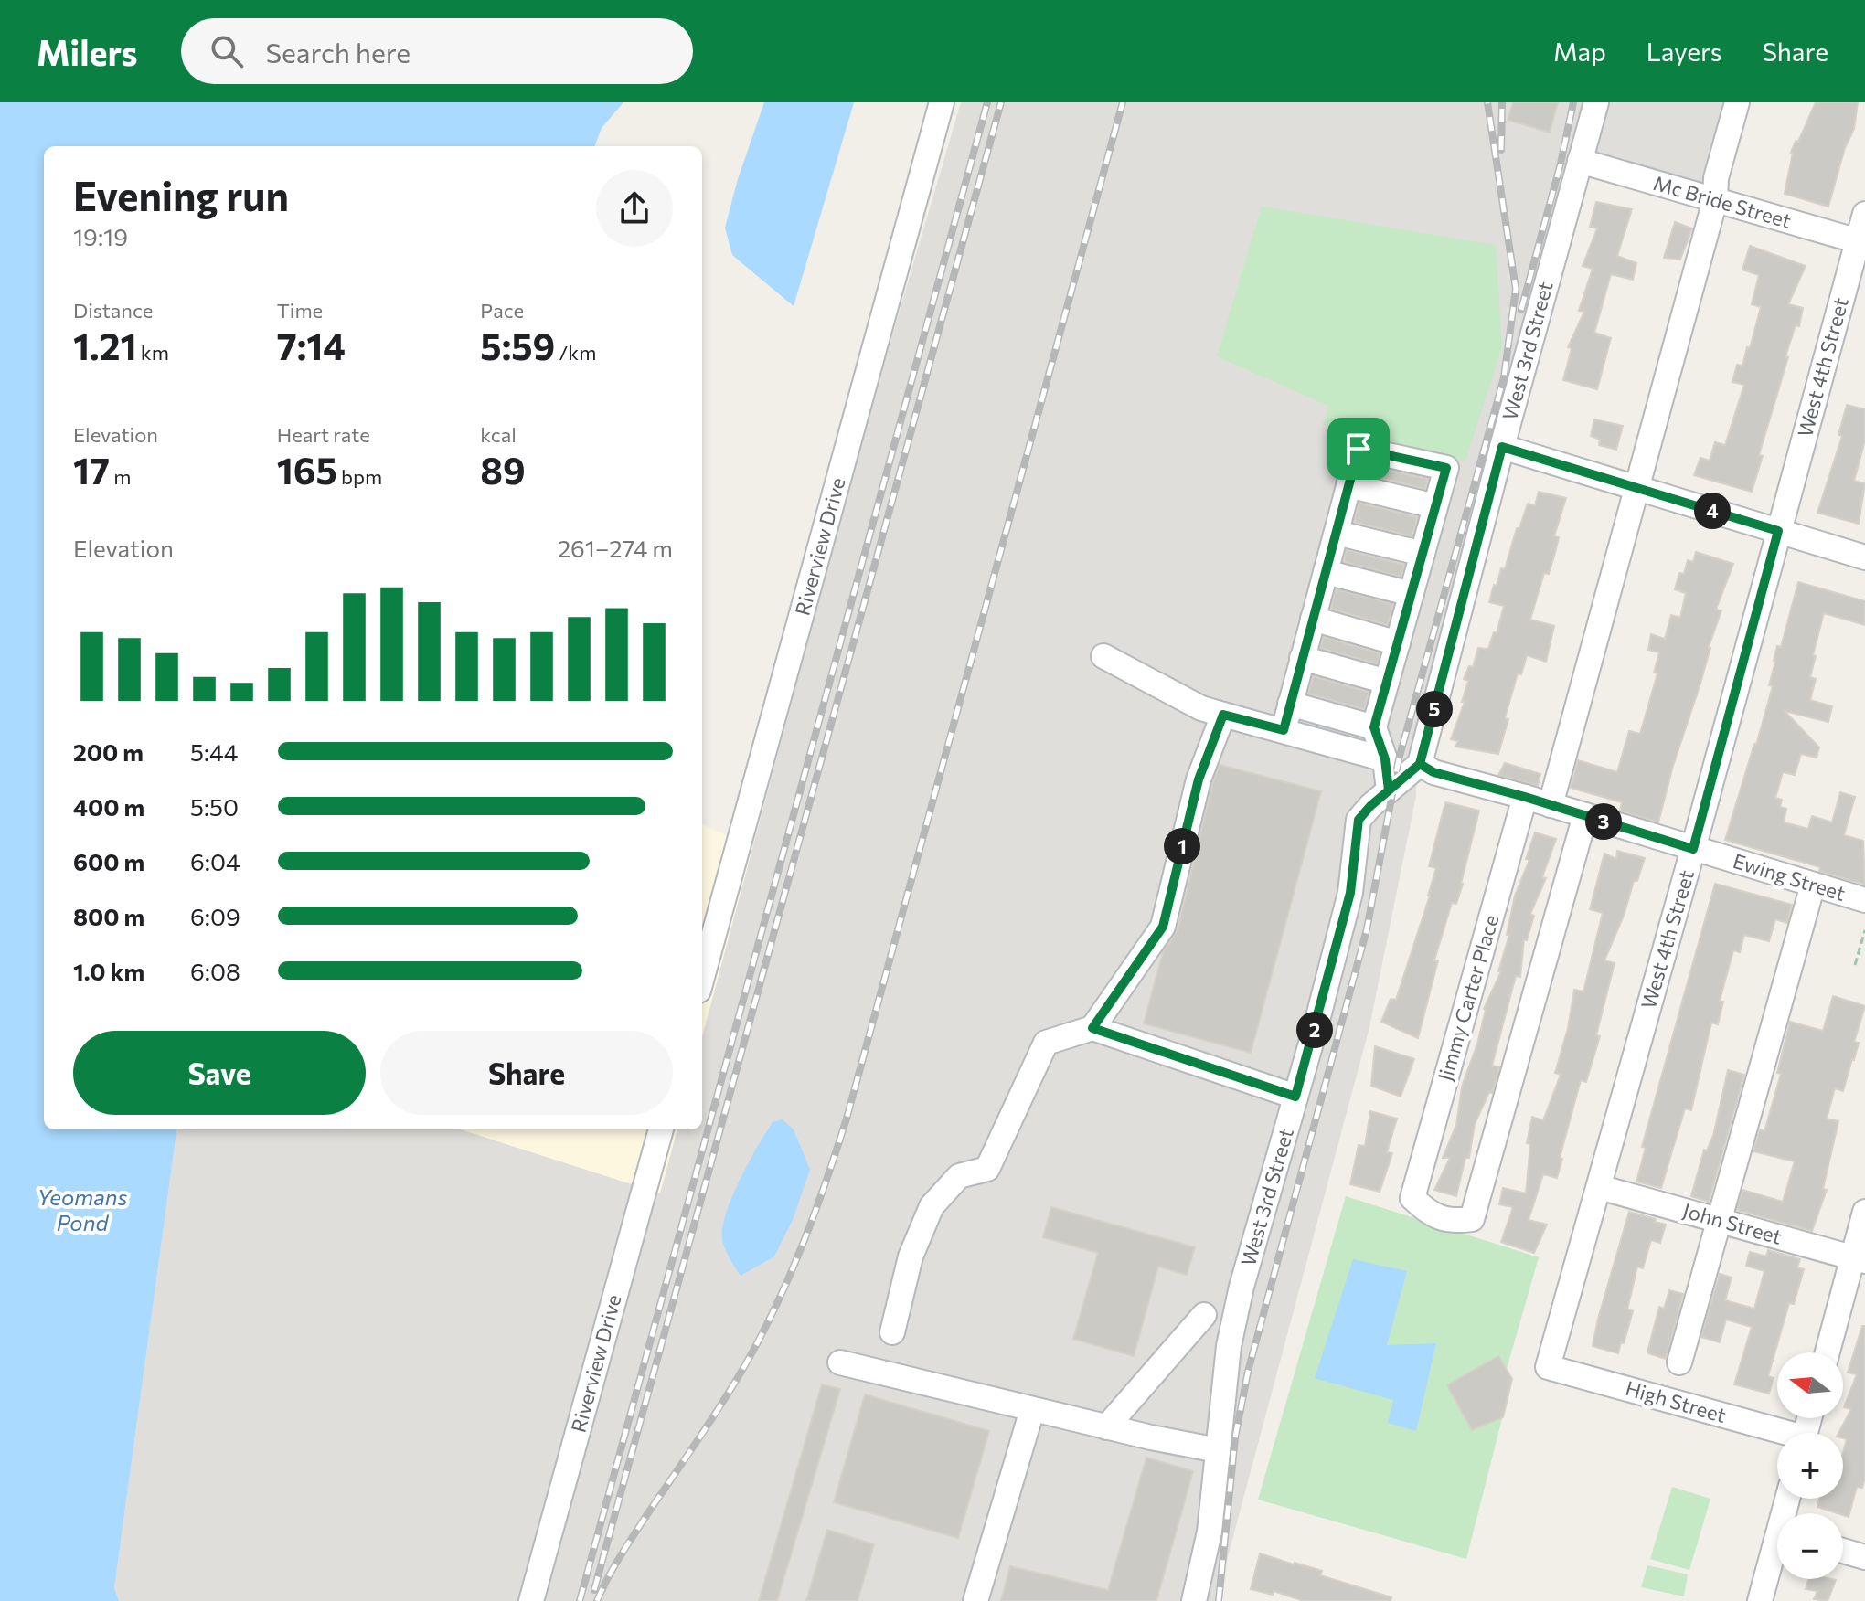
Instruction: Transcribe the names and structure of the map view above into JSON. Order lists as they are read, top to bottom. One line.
{"streets":{"street":["Mc Bride Street","West 3rd Street","West 4th Street","Riverview Drive","Ewing Street","Jimmy Carter Place","John Street","High Street"]},"crossings":[["Mc Bride Street","West 3rd Street"],["Mc Bride Street","West 4th Street"],["West 3rd Street","Ewing Street"],["West 4th Street","Ewing Street"],["West 4th Street","John Street"],["West 4th Street","High Street"],["Ewing Street","Jimmy Carter Place"]],"water":["Yeomans Pond"],"north":"left","page":{"header":"Milers","search":"Search here","nav":["Map","Layers","Share"],"heading":["Evening run","19:19"],"stats":[["Distance","1.21 km"],["Time","7:14"],["Pace","5:59 /km"],["Elevation","17 m"],["Heart rate","165 bpm"],["kcal","89"]],"pins":["4","5","3","1","2"],"chart":["Elevation","261–274 m"],"list":[{"name":"200 m","note":"5:44"},{"name":"400 m","note":"5:50"},{"name":"600 m","note":"6:04"},{"name":"800 m","note":"6:09"},{"name":"1.0 km","note":"6:08"}],"buttons":["Save","Share"],"map_buttons":["+","−"]}}
